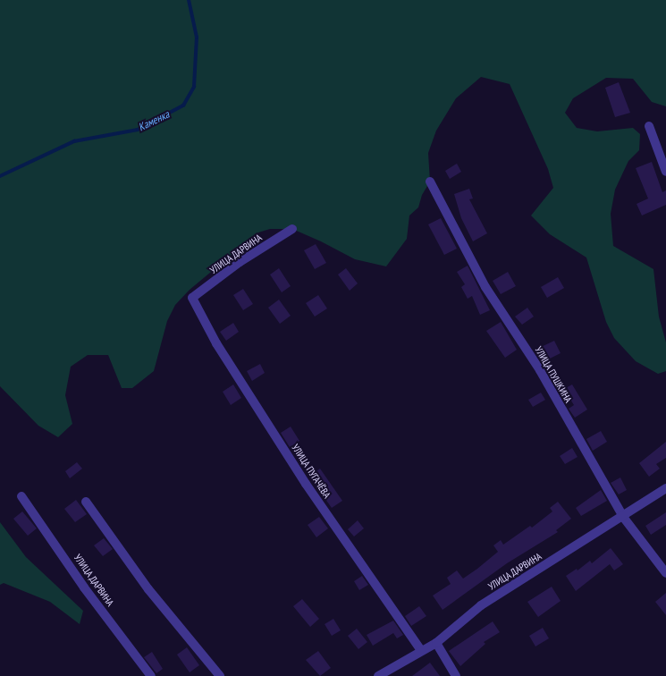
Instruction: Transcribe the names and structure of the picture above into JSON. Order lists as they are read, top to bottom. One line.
{"streets":{"street":["УЛИЦА ДАРВИНА","УЛИЦА ПУШКИНА","УЛИЦА ПУГАЧЁВА"]},"crossings":[["УЛИЦА ДАРВИНА","УЛИЦА ПУШКИНА"],["УЛИЦА ДАРВИНА","УЛИЦА ПУГАЧЁВА"]],"water":["Каменка"]}
